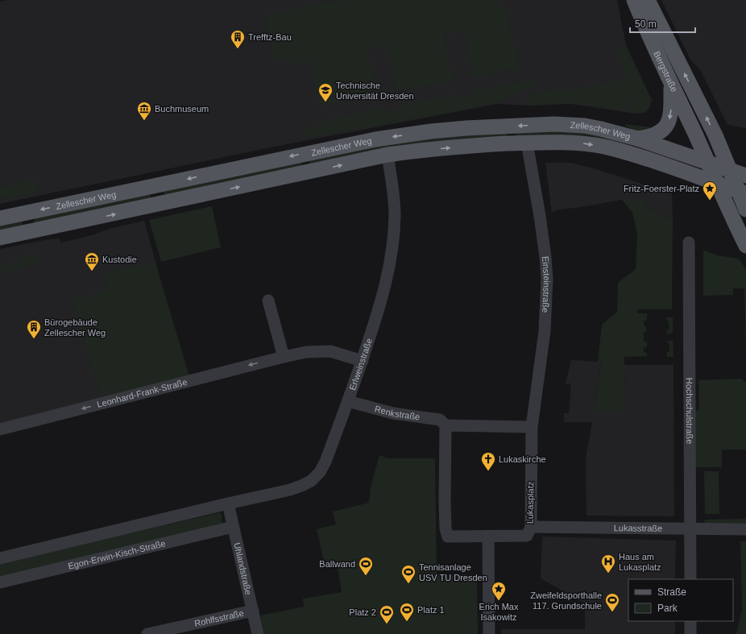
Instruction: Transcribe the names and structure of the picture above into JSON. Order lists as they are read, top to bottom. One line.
{"streets":{"main road":["Bergstraße","Zellescher Weg"],"street":["Einsteinstraße","Erlweinstraße","Leonhard-Frank-Straße","Hochschulstraße","Renkstraße","Lukasplatz","Lukasstraße","Egon-Erwin-Kisch-Straße","Uhlandstraße","Rohlfsstraße"]},"crossings":[["Bergstraße","Zellescher Weg"],["Zellescher Weg","Einsteinstraße"],["Zellescher Weg","Erlweinstraße"],["Einsteinstraße","Lukasplatz"],["Erlweinstraße","Leonhard-Frank-Straße"],["Erlweinstraße","Renkstraße"],["Erlweinstraße","Uhlandstraße"],["Hochschulstraße","Lukasstraße"],["Renkstraße","Lukasplatz"],["Lukasplatz","Lukasstraße"],["Egon-Erwin-Kisch-Straße","Uhlandstraße"],["Uhlandstraße","Rohlfsstraße"]],"one_way":["Leonhard-Frank-Straße"],"places":{"building":["Trefftz-Bau","Bürogebäude Zellescher Weg"],"school or university":["Technische Universität Dresden"],"museum":["Buchmuseum","Kustodie"],"place":["Fritz-Foerster-Platz","Erich Max Isakowitz"],"church":["Lukaskirche"],"hospital":["Haus am Lukasplatz"],"sports":["Ballwand","Tennisanlage USV TU Dresden","Zweifeldsporthalle 117. Grundschule","Platz 1","Platz 2"]},"legend":["Straße","Park"],"scale_bar":"50 m"}
